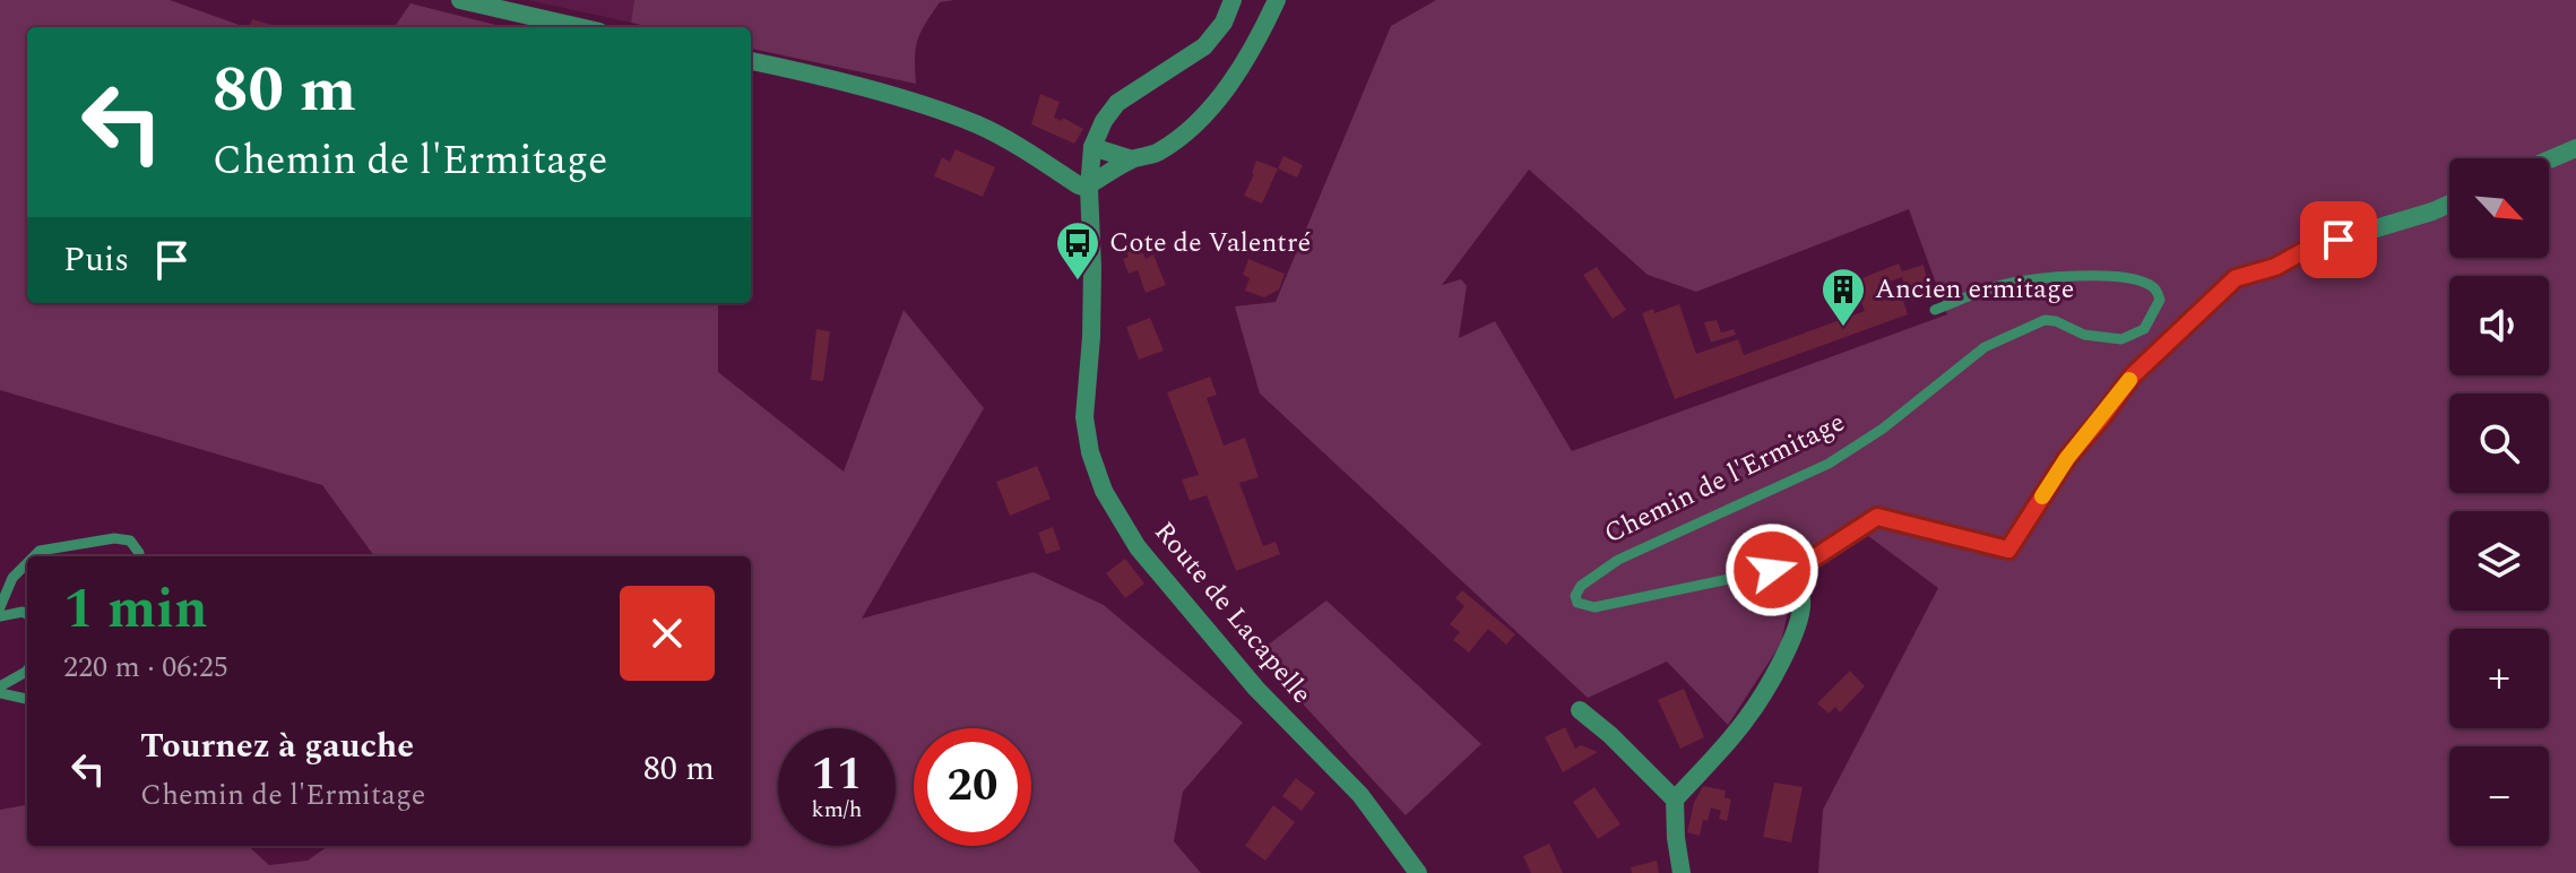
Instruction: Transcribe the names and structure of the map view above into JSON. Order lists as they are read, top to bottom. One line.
{"streets":{"street":["Route de Lacapelle"],"lane":["Chemin de l'Ermitage"]},"places":{"bus stop":["Cote de Valentré"],"building":["Ancien ermitage"]},"north":"bottom right","page":{"turn":["80 m","Chemin de l'Ermitage"],"map_buttons":["+","−"],"then":"Puis","heading":["1 min","220 m · 06:25"],"list":[{"name":"Tournez à gauche","note":"Chemin de l'Ermitage","value":"80 m"}],"speed":"11 km/h","limit":"20"}}
